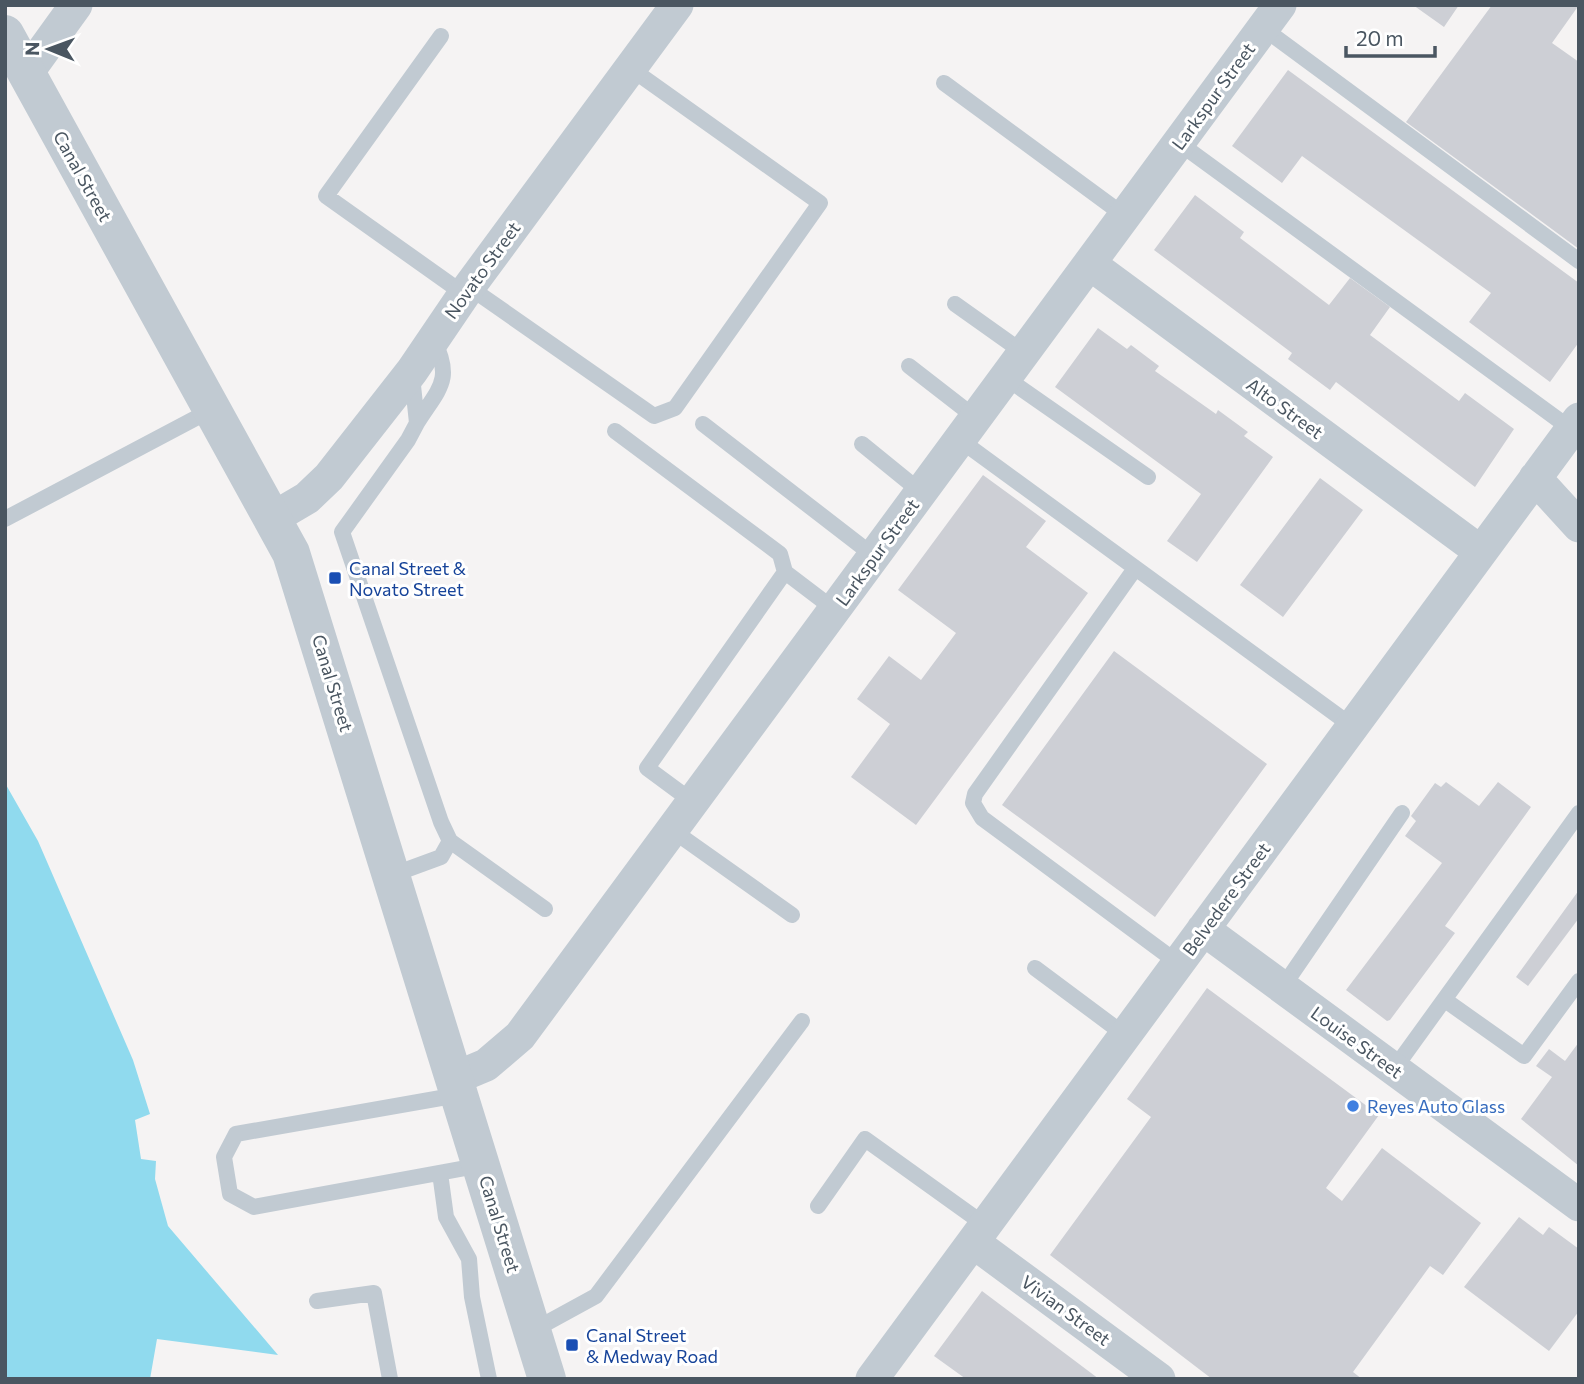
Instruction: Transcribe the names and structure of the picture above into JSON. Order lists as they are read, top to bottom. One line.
{"streets":{"street":["Larkspur Street","Canal Street","Novato Street","Alto Street","Belvedere Street","Louise Street","Vivian Street"]},"crossings":[["Larkspur Street","Canal Street"],["Larkspur Street","Alto Street"],["Canal Street","Novato Street"],["Alto Street","Belvedere Street"],["Belvedere Street","Louise Street"],["Belvedere Street","Vivian Street"]],"places":{"transit":["Canal Street & Novato Street","Canal Street & Medway Road"],"other":["Reyes Auto Glass"]},"scale_bar":"20 m","north":"left"}
